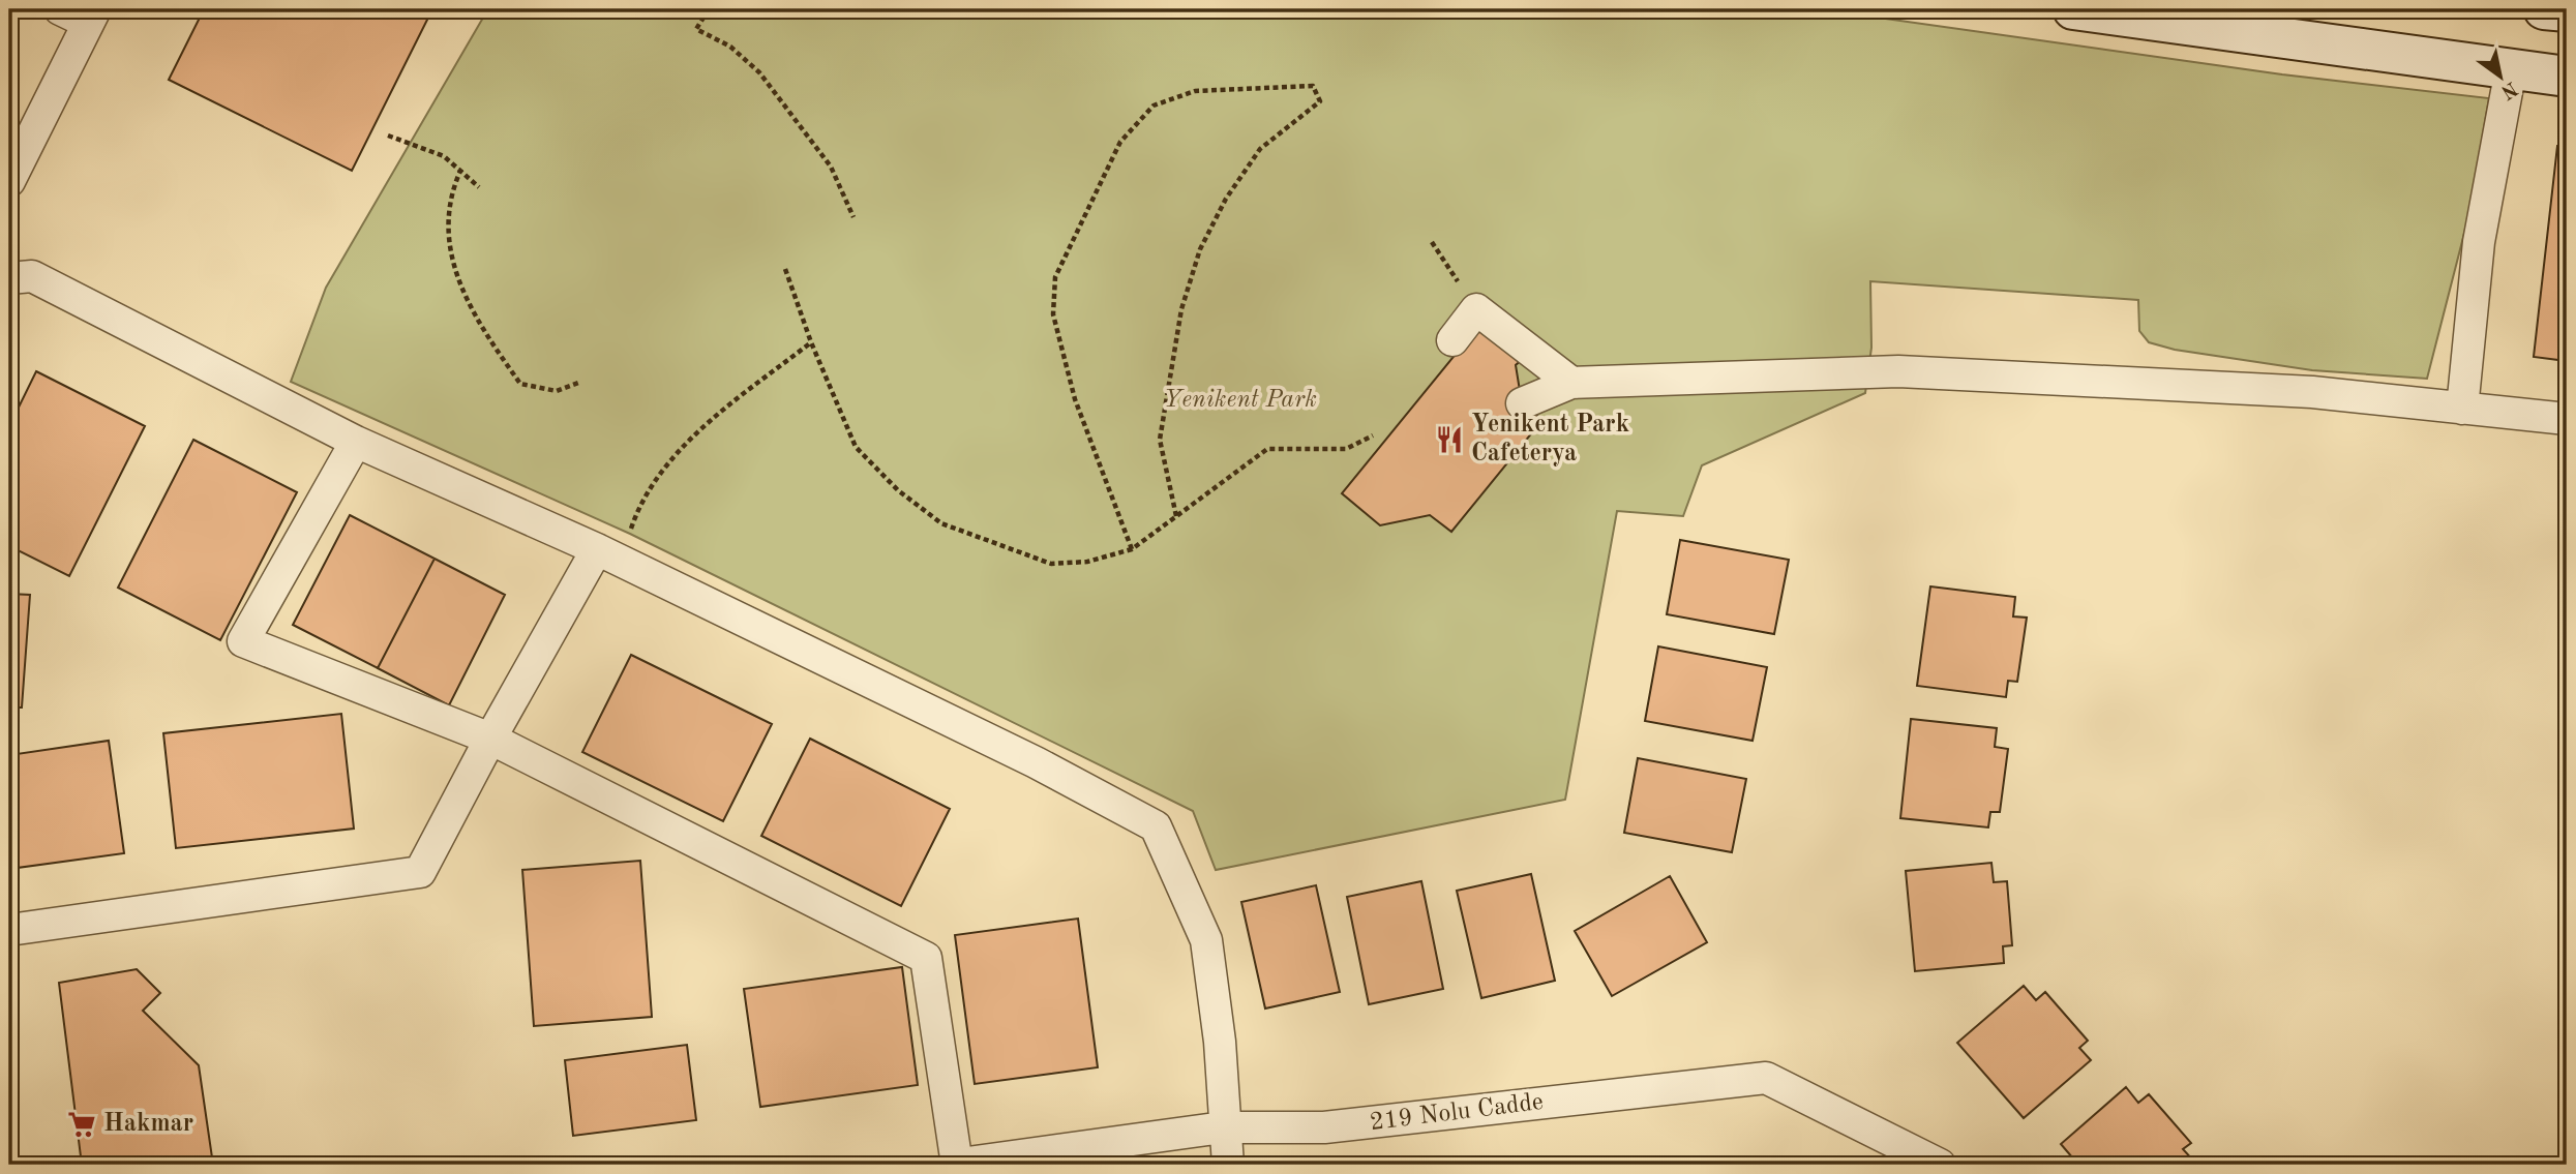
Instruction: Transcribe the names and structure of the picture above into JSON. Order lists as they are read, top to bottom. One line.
{"streets":{"street":["219 Nolu Cadde"]},"parks":["Yenikent Park"],"places":{"restaurant":["Yenikent Park Cafeterya"],"supermarket":["Hakmar"]},"north":"bottom right"}
